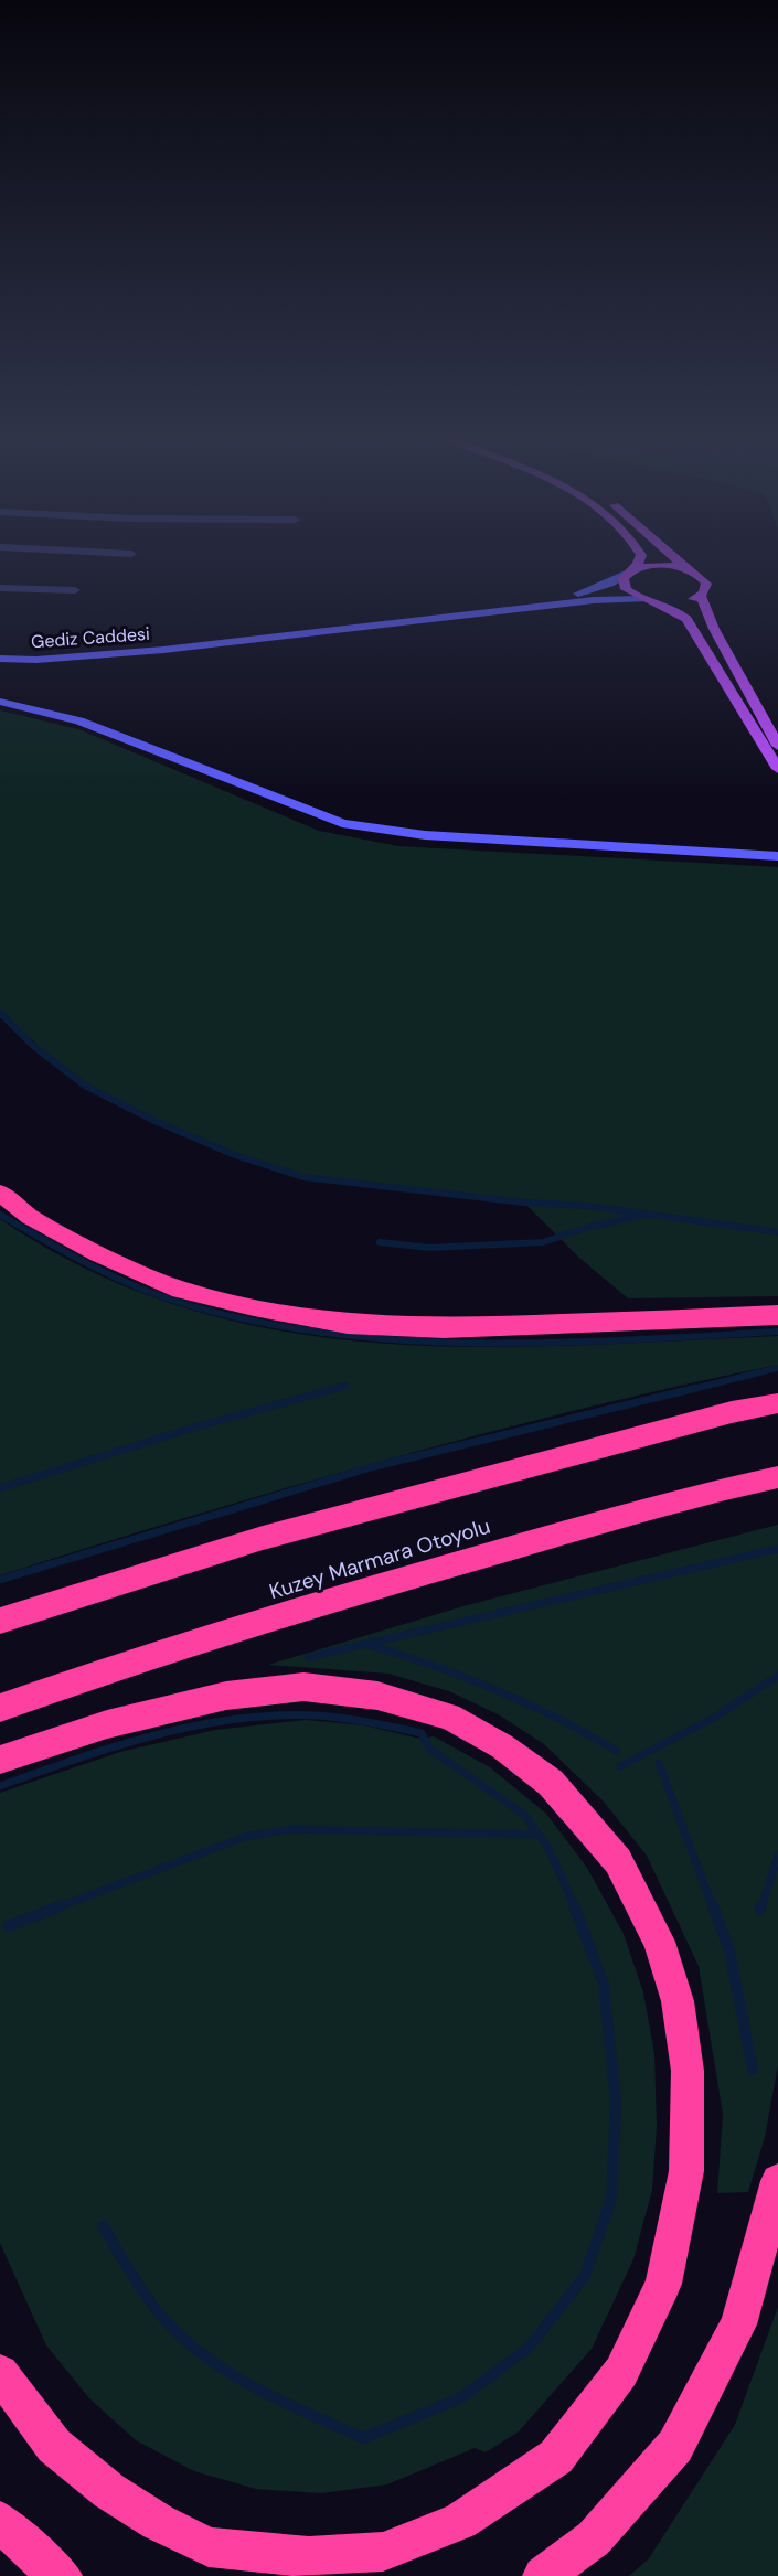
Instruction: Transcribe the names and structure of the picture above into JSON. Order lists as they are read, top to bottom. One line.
{"streets":{"highway":["Kuzey Marmara Otoyolu"],"main road":["Gediz Caddesi"]}}
